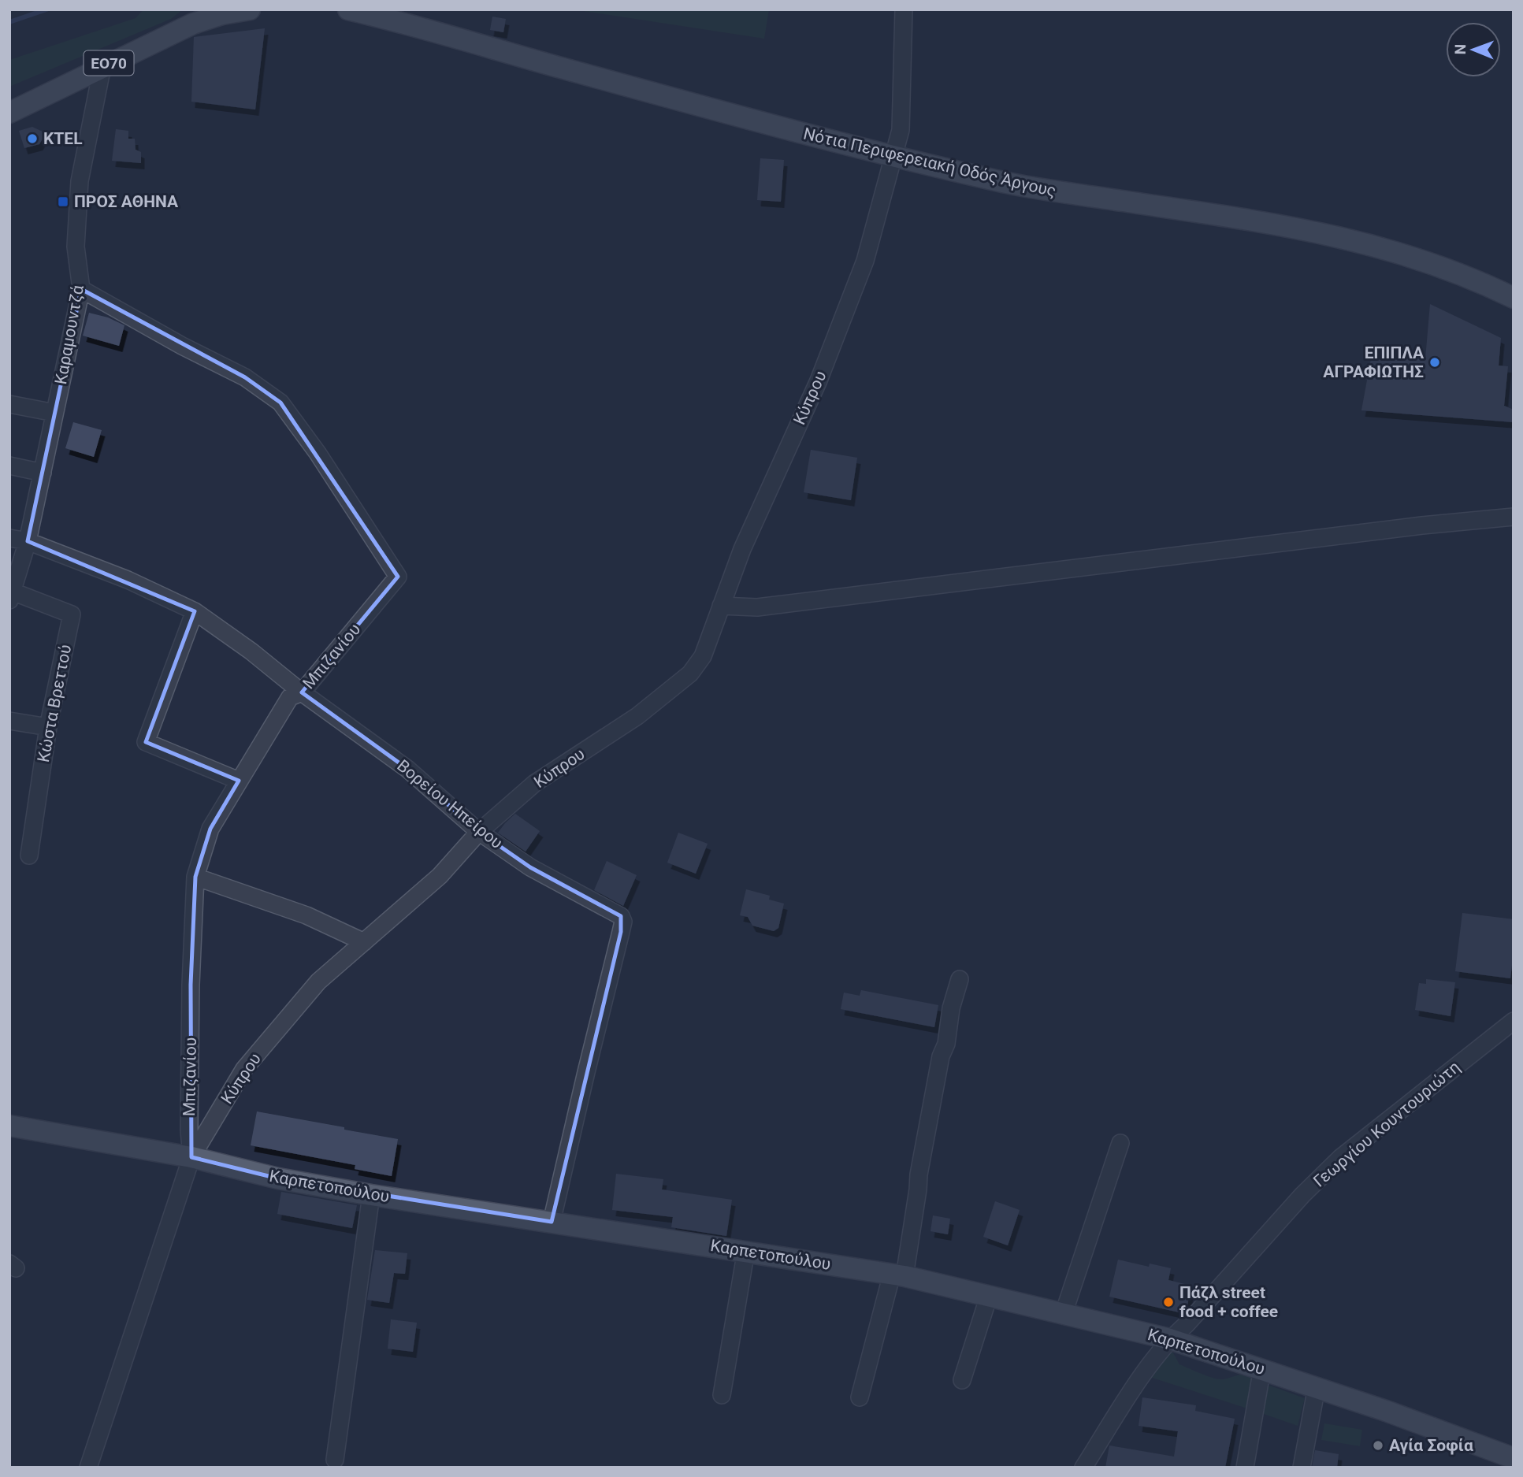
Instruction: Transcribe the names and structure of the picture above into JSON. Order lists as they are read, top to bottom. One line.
{"streets":{"main road":["ΕΟ70","Νότια Περιφερειακή Οδός Άργους","Καρπετοπούλου"],"street":["Καραμουντζά","Κύπρου","Μπιζανίου","Κώστα Βρεττού","Βορείου Ηπείρου","Γεωργίου Κουντουριώτη"]},"crossings":[["ΕΟ70","Καραμουντζά"],["Νότια Περιφερειακή Οδός Άργους","Κύπρου"],["Καραμουντζά","Μπιζανίου"],["Καραμουντζά","Κώστα Βρεττού"],["Καραμουντζά","Βορείου Ηπείρου"],["Κύπρου","Μπιζανίου"],["Κύπρου","Βορείου Ηπείρου"],["Κύπρου","Καρπετοπούλου"],["Μπιζανίου","Βορείου Ηπείρου"],["Μπιζανίου","Καρπετοπούλου"],["Βορείου Ηπείρου","Καρπετοπούλου"],["Γεωργίου Κουντουριώτη","Καρπετοπούλου"]],"places":{"other":["KTEL","ΕΠΙΠΛΑ ΑΓΡΑΦΙΩΤΗΣ","Πάζλ street food + coffee","Αγία Σοφία"],"transit":["ΠΡΟΣ ΑΘΗΝΑ"]},"north":"left"}
